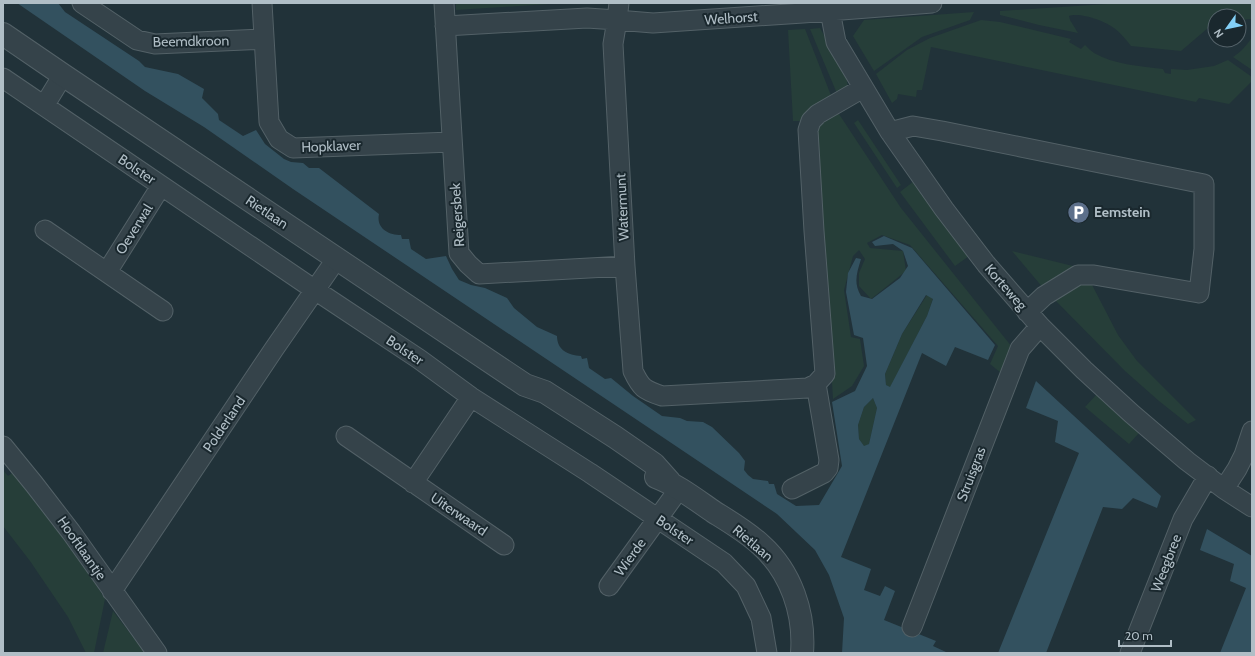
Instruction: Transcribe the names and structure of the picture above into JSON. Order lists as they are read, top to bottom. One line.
{"streets":{"street":["Welhorst","Beemdkroon","Hopklaver","Bolster","Watermunt","Rietlaan","Reigersbek","Oeverwal","Korteweg","Polderland","Struisgras","Uiterwaard","Hooftlaantje","Wierde","Weegbree"]},"crossings":[["Welhorst","Watermunt"],["Welhorst","Korteweg"],["Beemdkroon","Hopklaver"],["Hopklaver","Reigersbek"],["Bolster","Oeverwal"],["Bolster","Polderland"],["Bolster","Wierde"],["Watermunt","Reigersbek"],["Rietlaan","Polderland"],["Rietlaan","Wierde"],["Korteweg","Struisgras"],["Korteweg","Weegbree"],["Polderland","Hooftlaantje"]],"places":{"parking":["Eemstein"]},"scale_bar":"20 m","north":"bottom left"}
